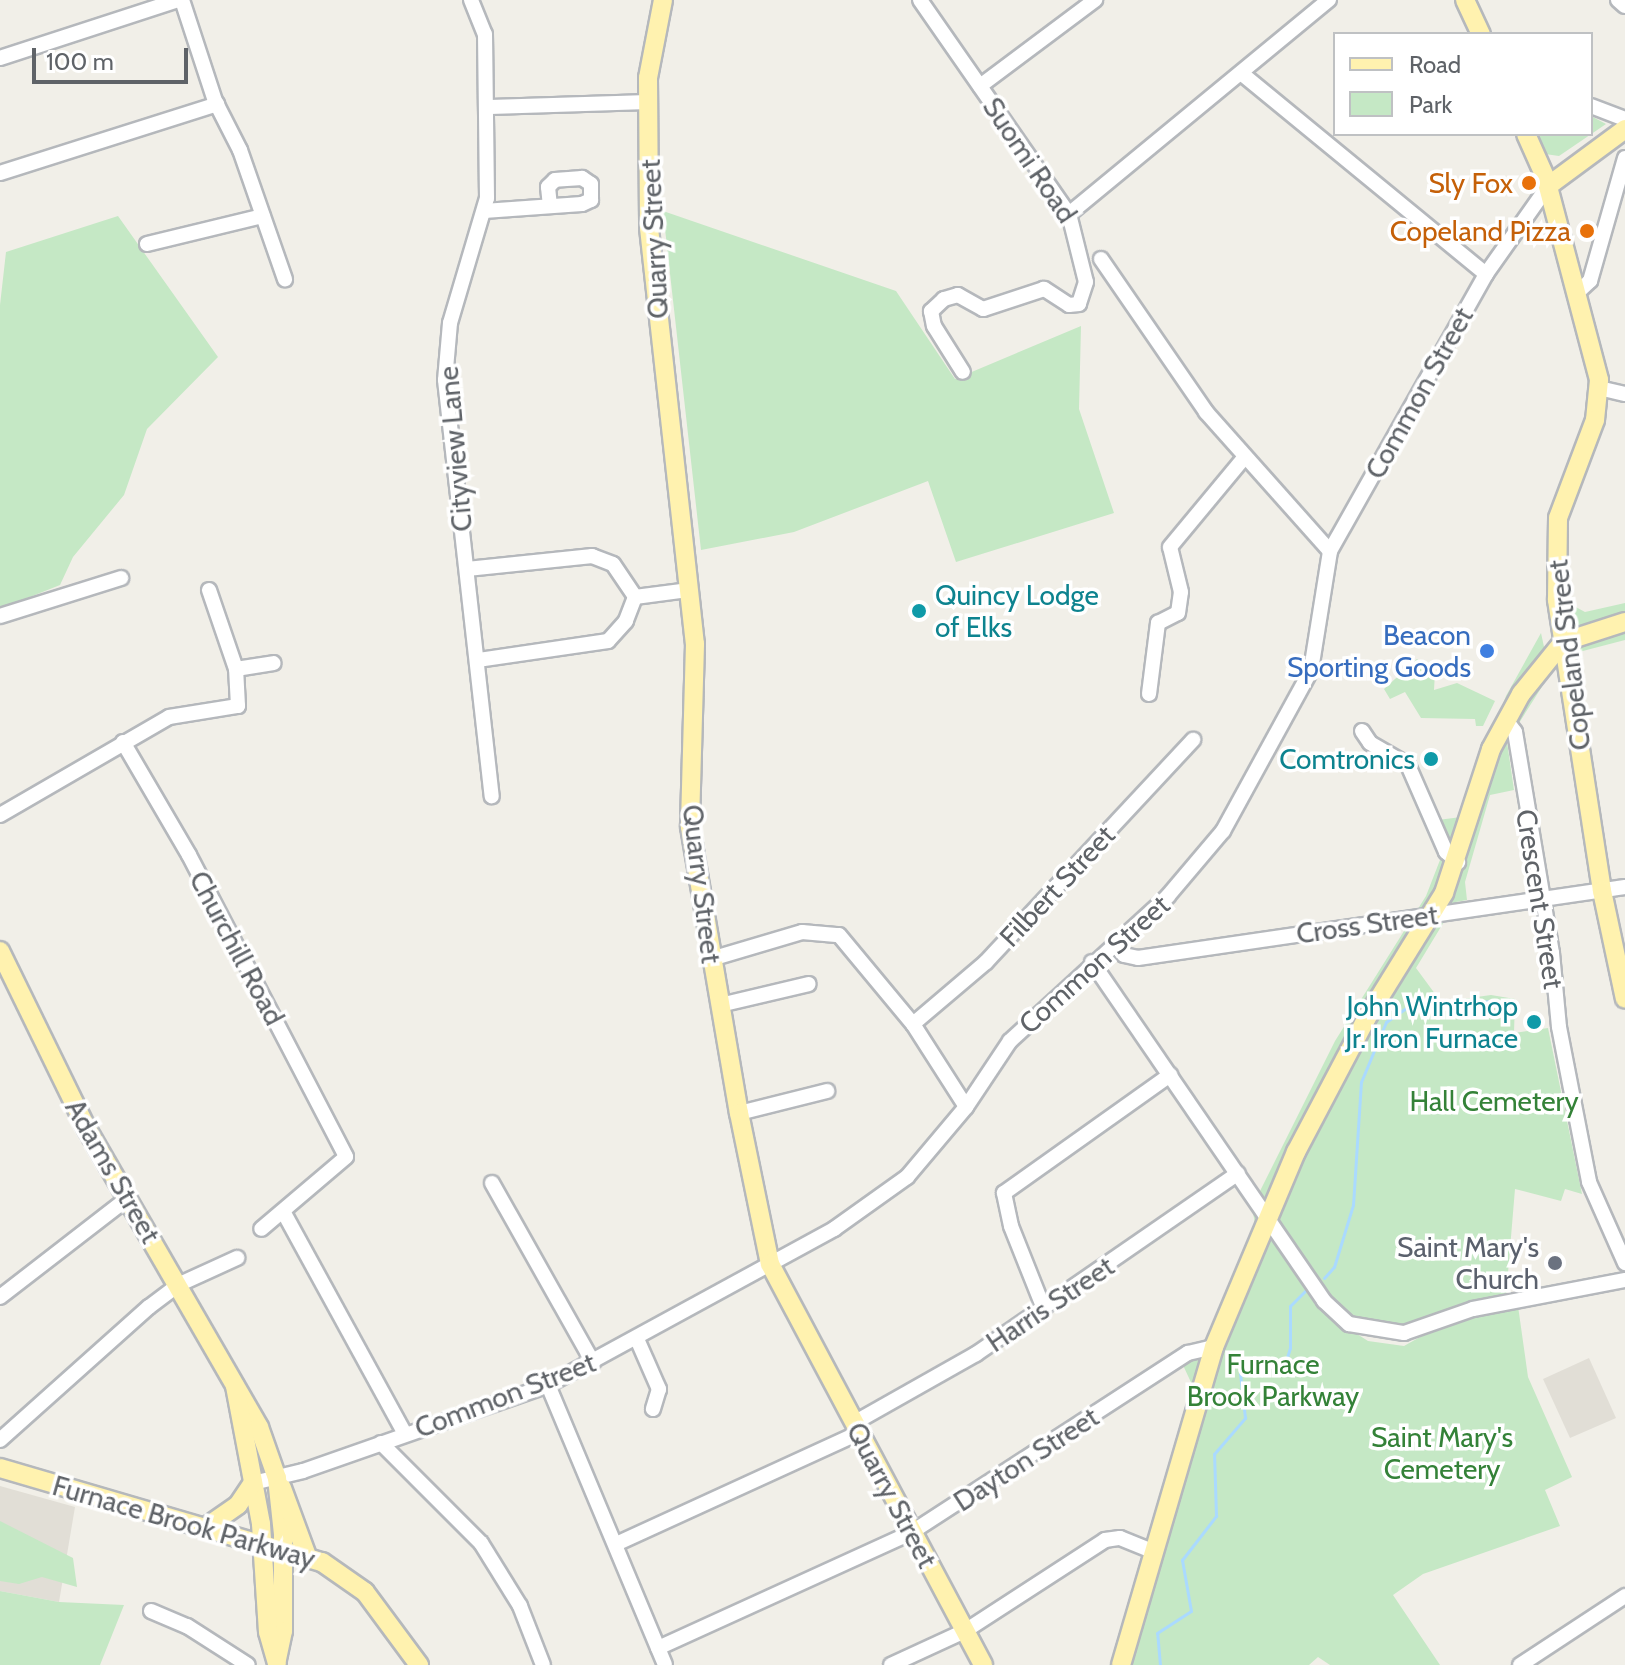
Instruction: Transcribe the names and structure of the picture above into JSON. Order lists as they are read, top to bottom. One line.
{"streets":{"main road":["Quarry Street","Common Street","Copeland Street","Adams Street","Furnace Brook Parkway"],"street":["Suomi Road","Cityview Lane","Filbert Street","Crescent Street","Cross Street","Churchill Road","Harris Street","Dayton Street"]},"crossings":[["Quarry Street","Common Street"],["Quarry Street","Harris Street"],["Quarry Street","Dayton Street"],["Common Street","Copeland Street"],["Common Street","Cross Street"],["Common Street","Adams Street"],["Copeland Street","Cross Street"],["Crescent Street","Cross Street"],["Adams Street","Furnace Brook Parkway"]],"parks":["Hall Cemetery","Furnace Brook Parkway","Saint Mary's Cemetery"],"places":["Sly Fox","Copeland Pizza","Quincy Lodge of Elks","Beacon Sporting Goods","Comtronics","John Wintrhop Jr. Iron Furnace","Saint Mary's Church"],"legend":["Road","Park"],"scale_bar":"100 m"}
